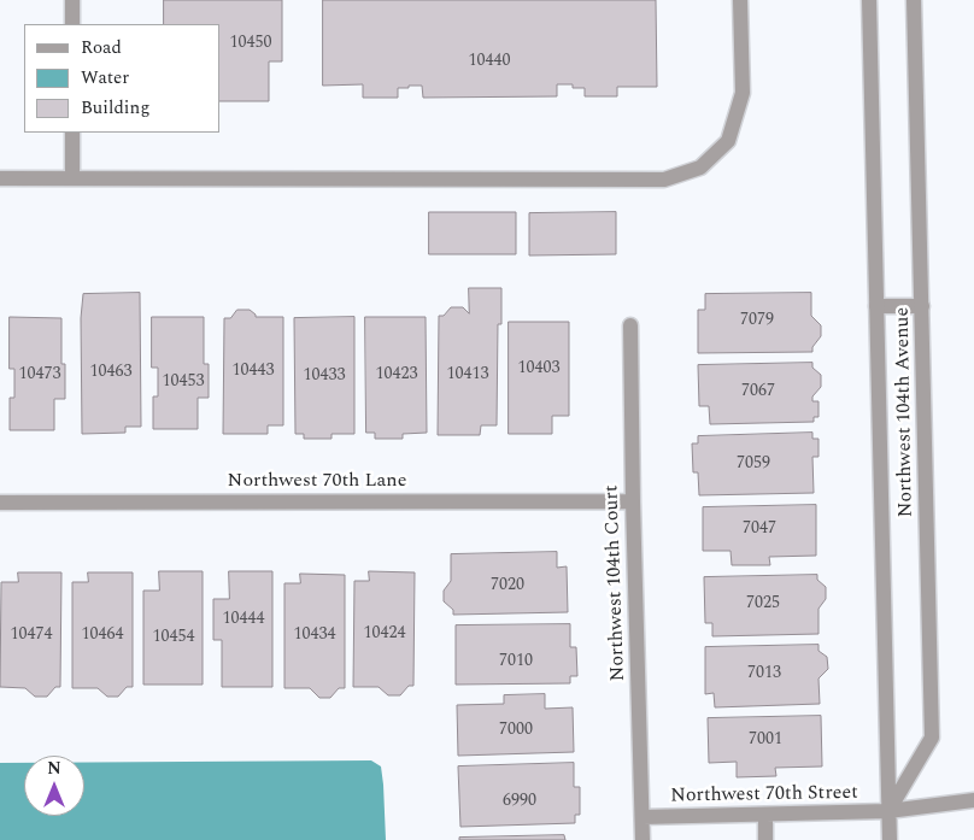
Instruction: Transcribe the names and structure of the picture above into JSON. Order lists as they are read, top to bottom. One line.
{"streets":{"street":["Northwest 104th Avenue","Northwest 70th Lane","Northwest 104th Court","Northwest 70th Street"]},"crossings":[["Northwest 104th Avenue","Northwest 70th Street"],["Northwest 70th Lane","Northwest 104th Court"],["Northwest 104th Court","Northwest 70th Street"]],"house_numbers":["10450","10440","7079","10403","10443","10463","10473","10423","10413","10433","10453","7067","7059","7047","7020","7025","10444","10424","10474","10464","10434","10454","7010","7013","7000","7001","6990"],"legend":["Road","Water","Building"],"north":"top"}
